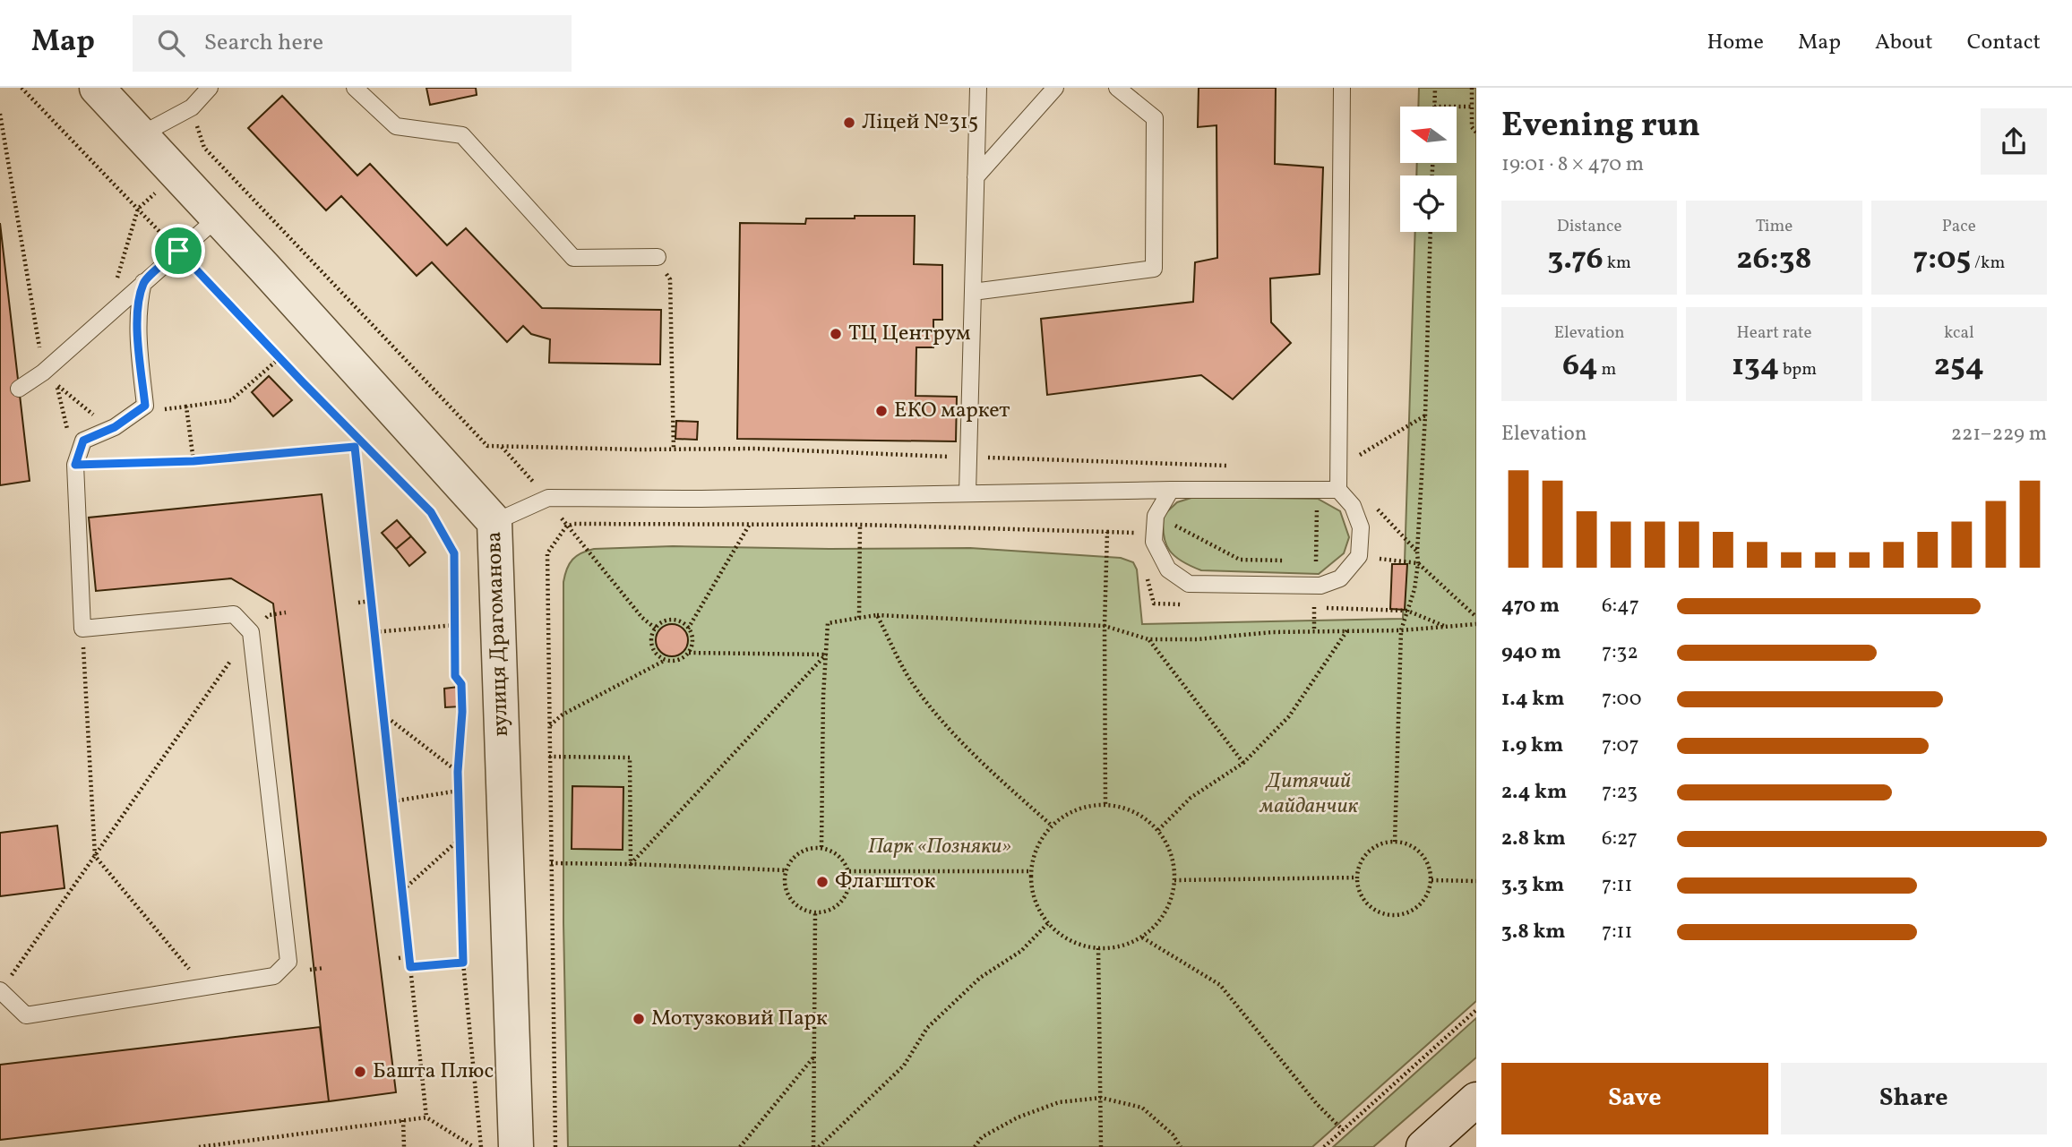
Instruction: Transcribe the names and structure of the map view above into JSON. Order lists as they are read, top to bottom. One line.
{"streets":{"street":["вулиця Драгоманова"]},"parks":["Дитячий майданчик","Парк «Позняки»"],"places":["Ліцей №315","ТЦ Центрум","ЕКО маркет","Флагшток","Мотузковий Парк","Башта Плюс"],"north":"left","page":{"header":"Map","search":"Search here","nav":["Home","Map","About","Contact"],"heading":["Evening run","19:01 · 8 × 470 m"],"stats":[["Distance","3.76 km"],["Time","26:38"],["Pace","7:05 /km"],["Elevation","64 m"],["Heart rate","134 bpm"],["kcal","254"]],"chart":["Elevation","221–229 m"],"list":[{"name":"470 m","note":"6:47"},{"name":"940 m","note":"7:32"},{"name":"1.4 km","note":"7:00"},{"name":"1.9 km","note":"7:07"},{"name":"2.4 km","note":"7:23"},{"name":"2.8 km","note":"6:27"},{"name":"3.3 km","note":"7:11"},{"name":"3.8 km","note":"7:11"}],"buttons":["Save","Share"]}}
